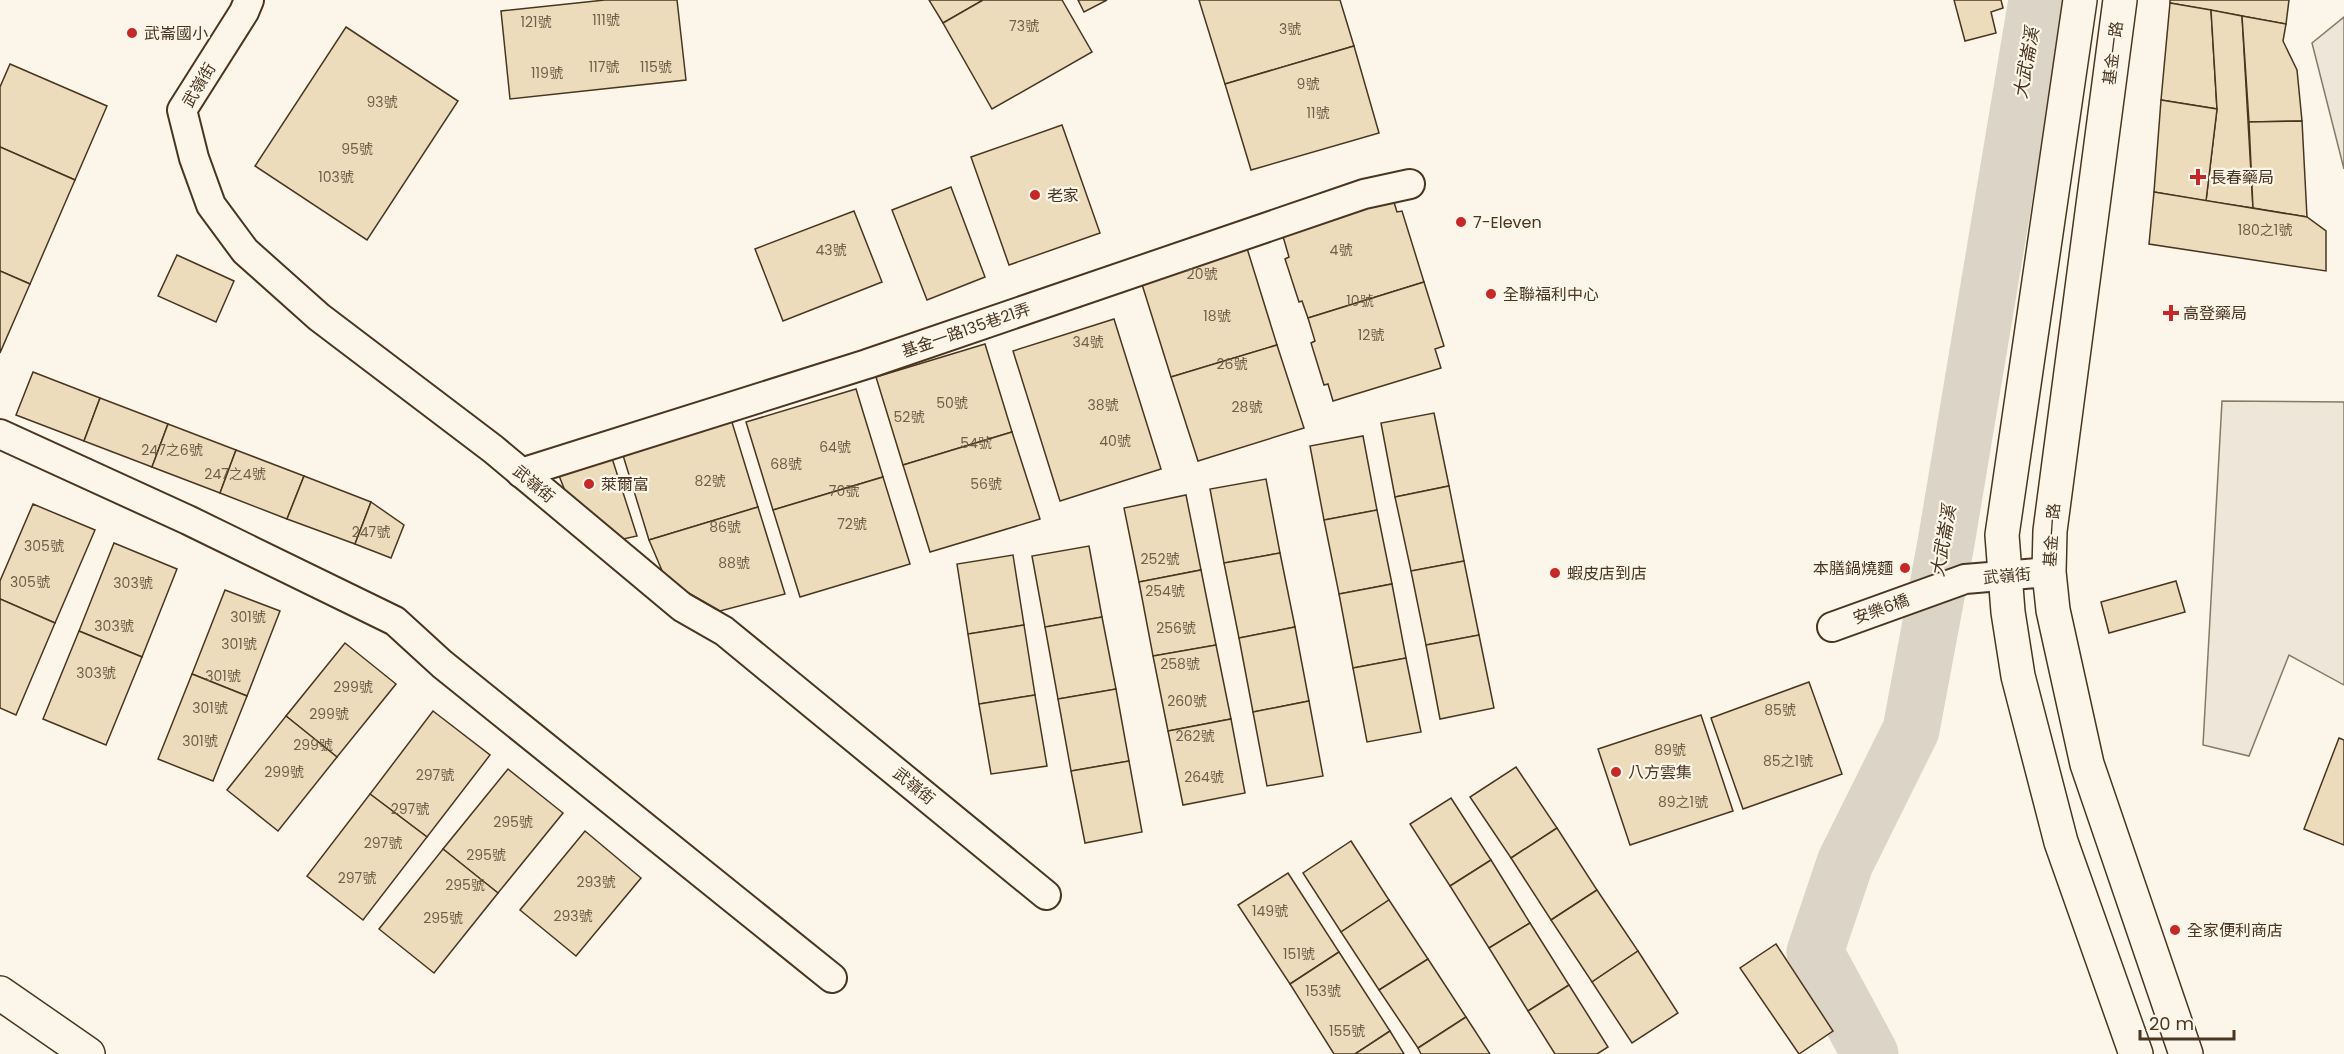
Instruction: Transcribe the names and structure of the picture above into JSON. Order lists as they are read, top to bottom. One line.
{"streets":{"main road":["基金一路"],"street":["武嶺街","基金一路135巷21弄","安樂6橋"]},"crossings":[["基金一路","武嶺街"],["武嶺街","基金一路135巷21弄"],["武嶺街","安樂6橋"]],"water":["大武崙溪"],"places":{"other":["武崙國小","老家","7-Eleven","全聯福利中心","萊爾富","本膳鍋燒麵","蝦皮店到店","八方雲集","全家便利商店"],"health":["長春藥局","高登藥局"]},"house_numbers":["111號","121號","73號","3號","117號","115號","119號","9號","93號","11號","95號","103號","180之1號","43號","4號","20號","10號","18號","12號","34號","26號","50號","38號","28號","52號","40號","54號","64號","247之6號","68號","247之4號","82號","56號","70號","72號","86號","247號","305號","252號","88號","305號","303號","254號","301號","303號","256號","301號","258號","303號","301號","299號","260號","301號","85號","299號","262號","301號","299號","89號","85之1號","299號","297號","264號","89之1號","297號","295號","297號","295號","297號","293號","295號","149號","293號","295號","151號","153號","155號"],"scale_bar":"20 m"}
